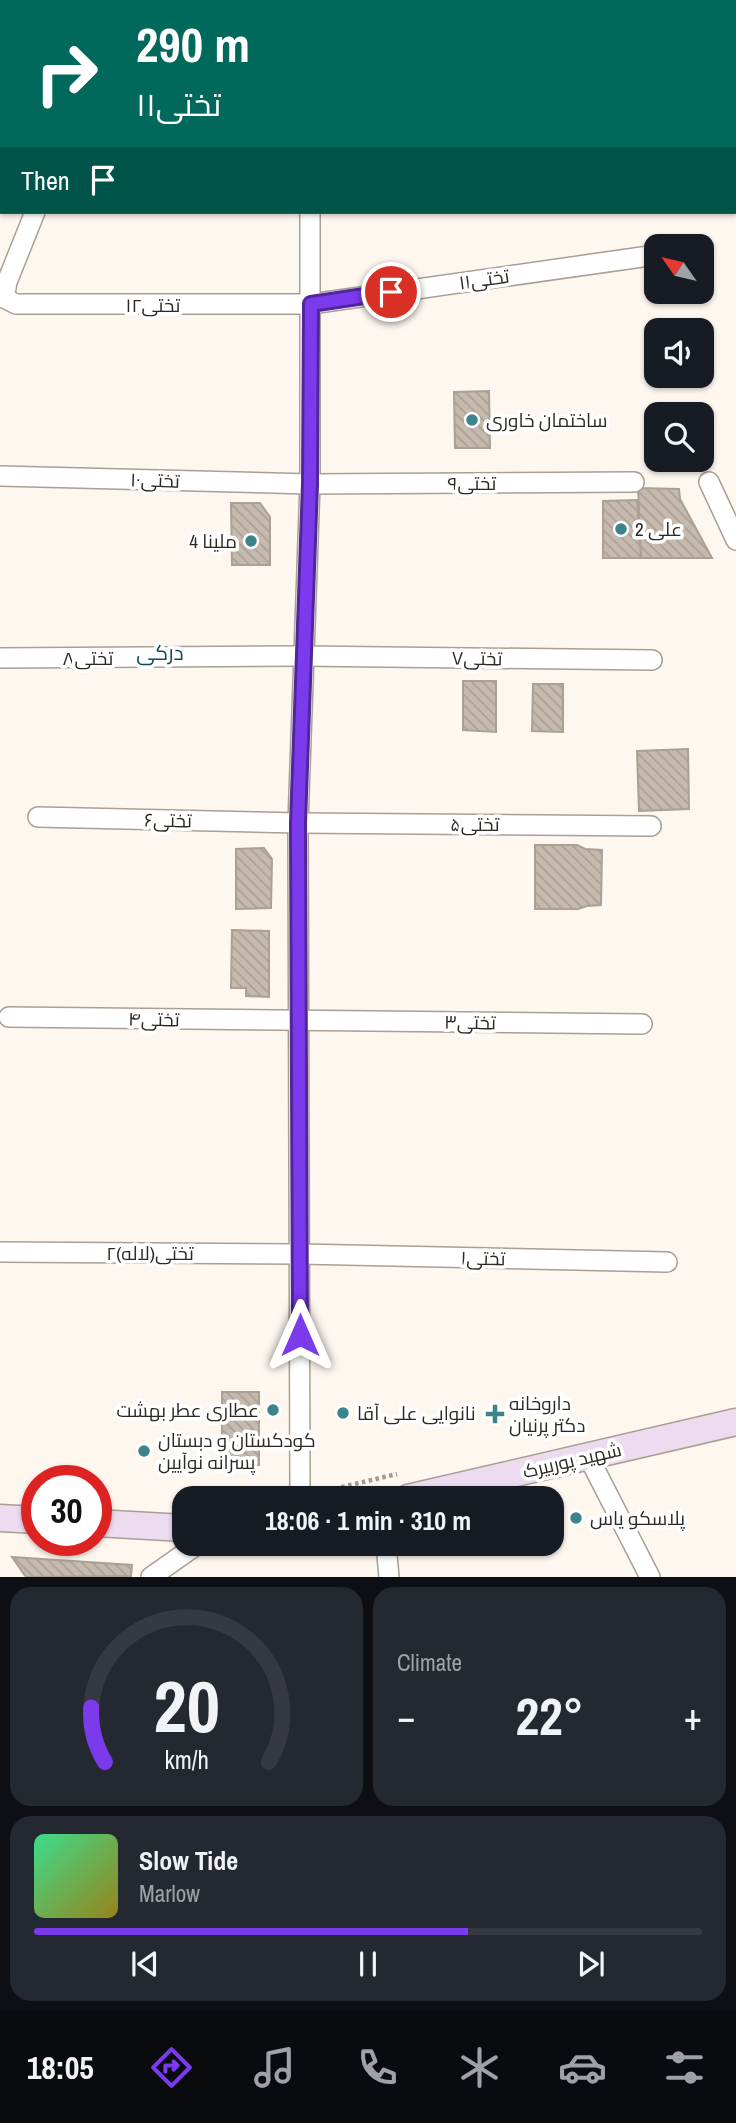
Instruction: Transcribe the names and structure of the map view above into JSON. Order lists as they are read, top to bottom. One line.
{"streets":{"street":["تختی۱۱","تختی۱۲","تختی۱۰","تختی۹","تختی۸","تختی۷","تختی۶","تختی۵","تختی۴","تختی۳","۲تختی(لاله)","تختی۱","شهید پوربیرک"]},"crossings":[["تختی۱۱","تختی۱۲"],["تختی۱۰","تختی۹"],["تختی۸","تختی۷"],["تختی۶","تختی۵"],["تختی۴","تختی۳"],["۲تختی(لاله)","تختی۱"]],"districts":["درکی"],"places":{"other":["ساختمان خاوری","علی 2","ملینا 4","عطاری عطر بهشت","نانوایی علی آقا","کودکستان و دبستان پسرانه نوآیین","پلاسکو یاس"],"health":["داروخانه دکتر پرنیان"]},"north":"top left","page":{"turn":["290 m","تختی۱۱"],"then":"Then","limit":"30","trip":"18:06 · 1 min · 310 m","tile":"Climate","heat":["−","22°","+"],"song":["Slow Tide","Marlow"],"tabs":"18:05","gauge":["20","km/h"]}}
